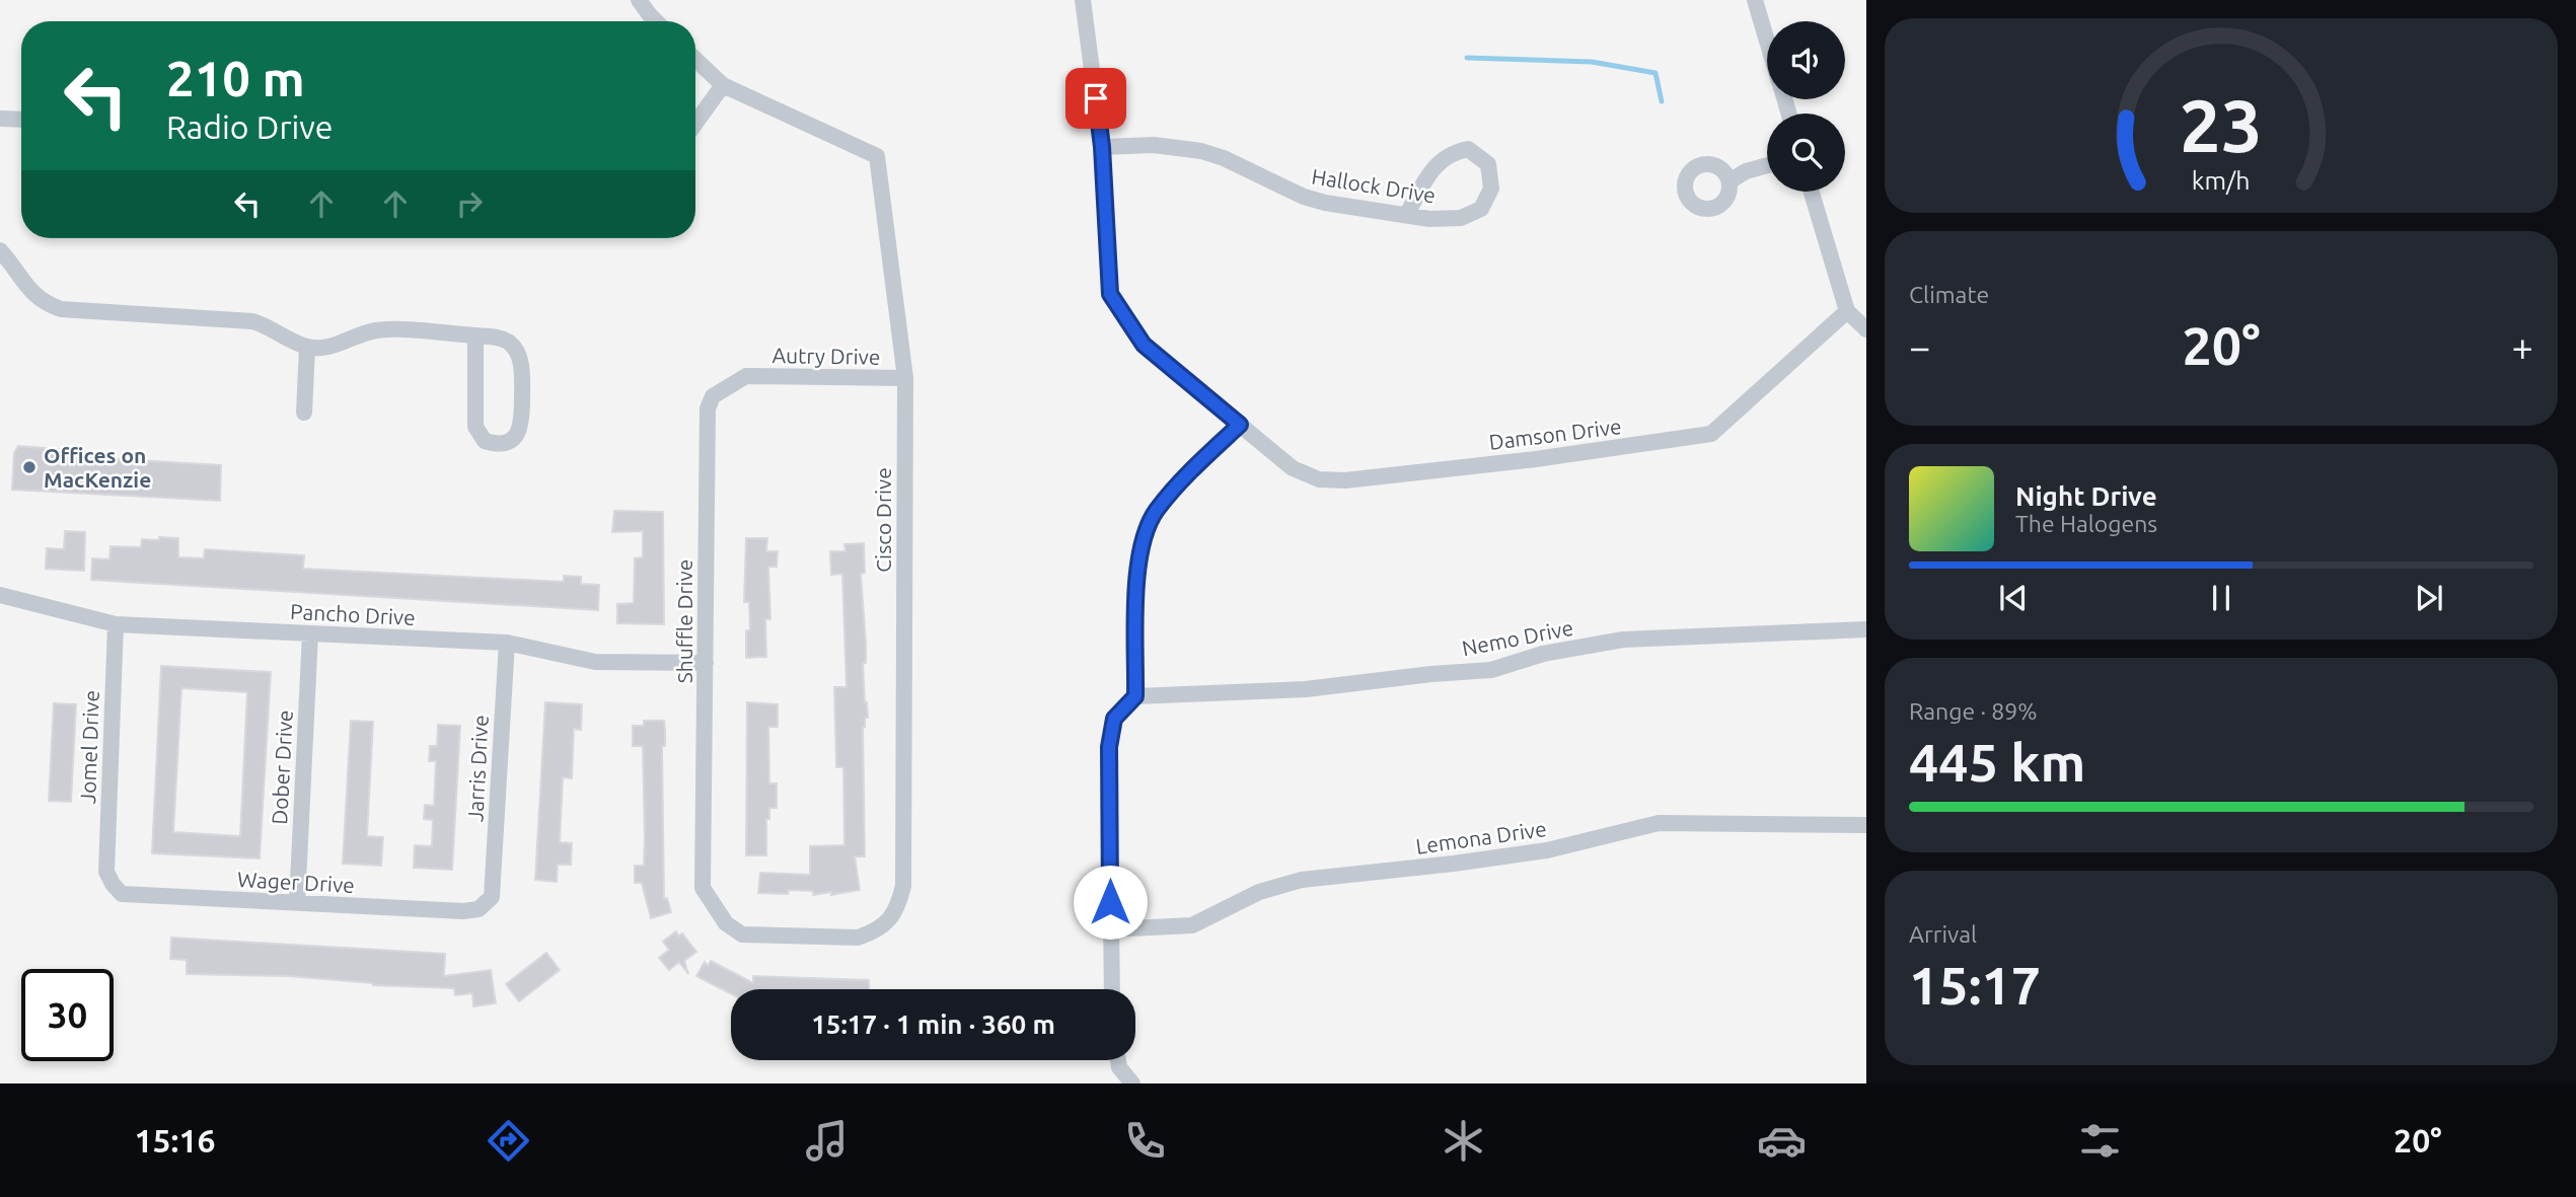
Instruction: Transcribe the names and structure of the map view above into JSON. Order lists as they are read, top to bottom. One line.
{"streets":{"street":["Hallock Drive","Autry Drive","Damson Drive","Cisco Drive","Pancho Drive","Shuffle Drive","Nemo Drive","Jomel Drive","Dober Drive","Jarris Drive","Lemona Drive","Wager Drive"]},"crossings":[["Hallock Drive","Damson Drive"],["Autry Drive","Cisco Drive"],["Autry Drive","Shuffle Drive"],["Cisco Drive","Shuffle Drive"],["Pancho Drive","Shuffle Drive"],["Pancho Drive","Jomel Drive"],["Pancho Drive","Dober Drive"],["Pancho Drive","Jarris Drive"],["Jomel Drive","Wager Drive"],["Dober Drive","Wager Drive"],["Jarris Drive","Wager Drive"]],"places":["Offices on MacKenzie"],"page":{"turn":["210 m","Radio Drive"],"tile":["Climate",["Range · 89%","445 km"],["Arrival","15:17"]],"heat":["−","20°","+"],"song":["Night Drive","The Halogens"],"limit":"30","trip":"15:17 · 1 min · 360 m","tabs":["15:16","20°"],"gauge":["23","km/h"]}}
